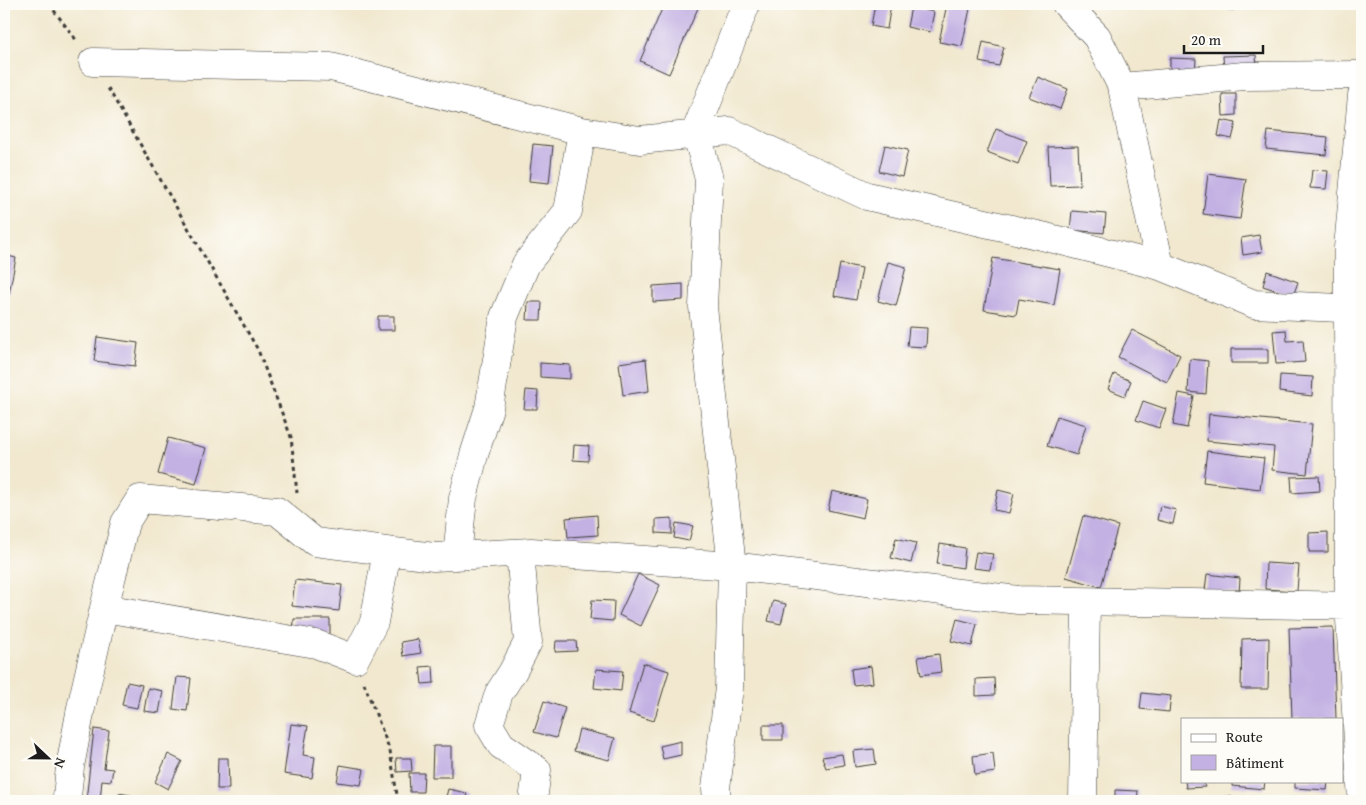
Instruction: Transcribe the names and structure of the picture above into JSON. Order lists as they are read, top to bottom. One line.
{"legend":["Route","Bâtiment"],"scale_bar":"20 m","north":"right"}
